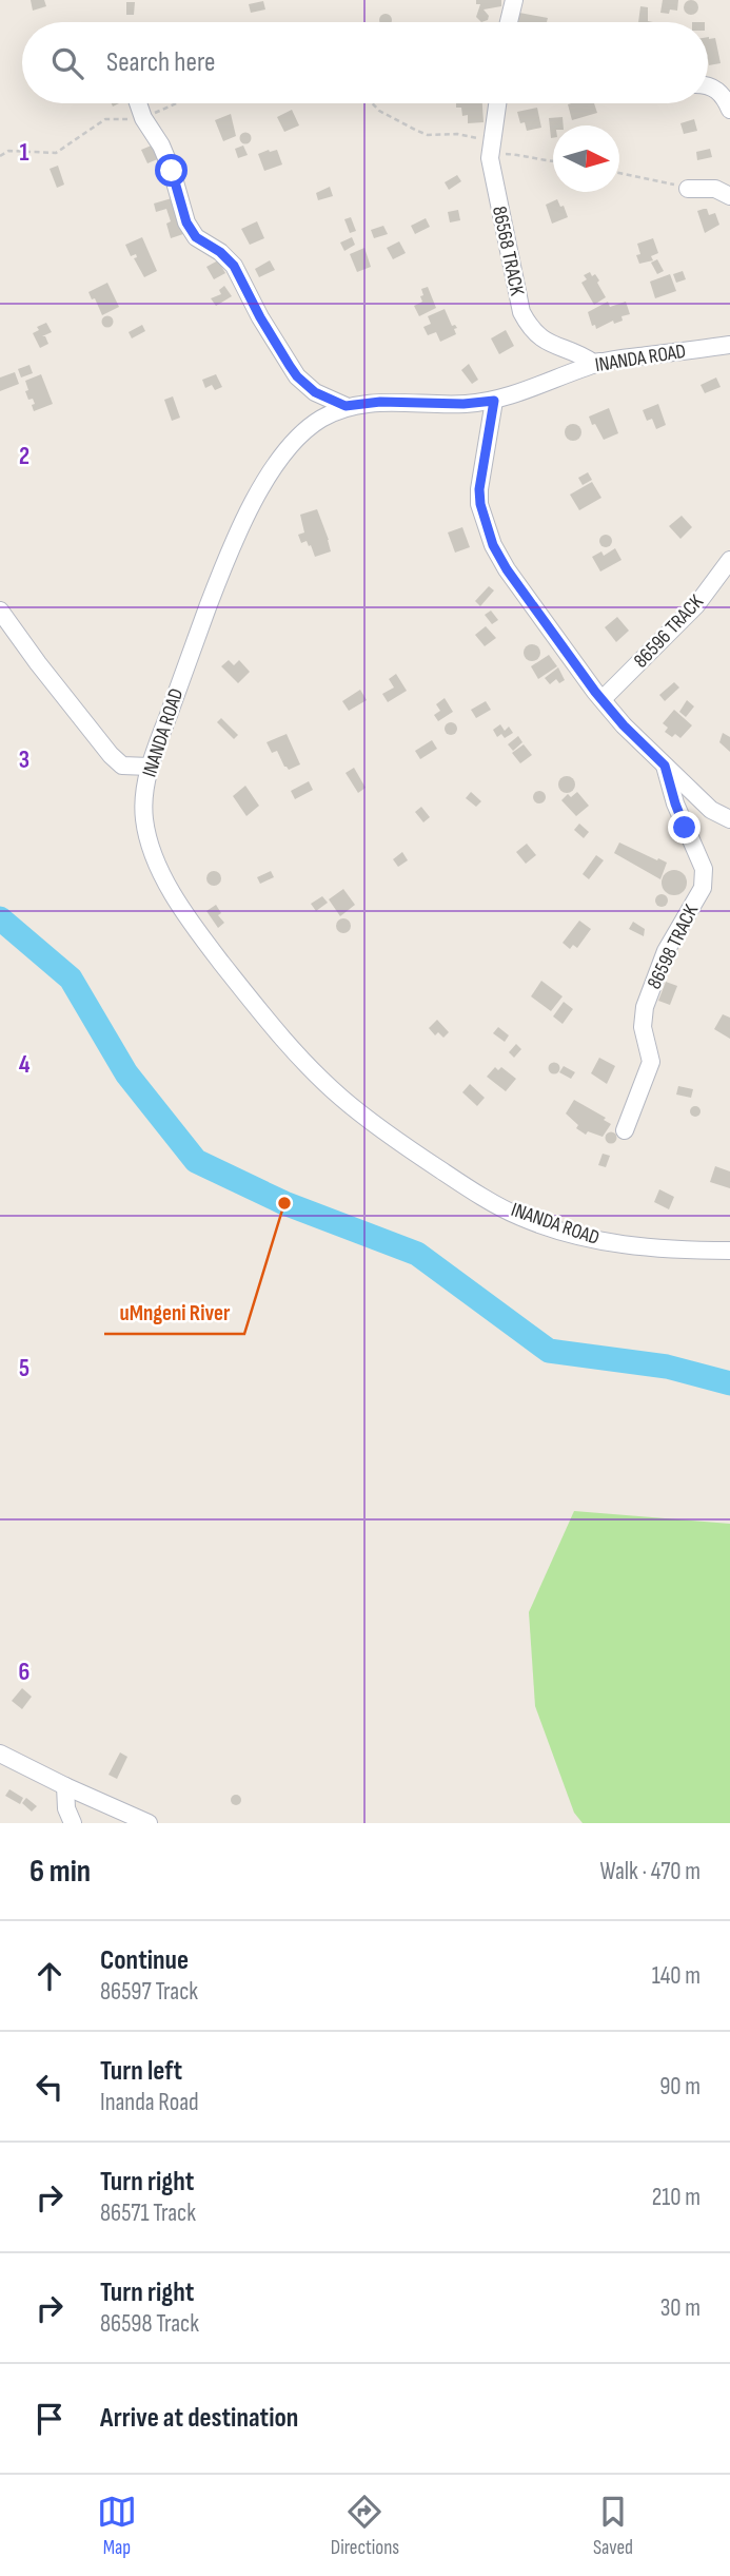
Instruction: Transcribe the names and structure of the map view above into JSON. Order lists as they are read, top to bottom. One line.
{"streets":{"street":["86568 TRACK","INANDA ROAD","86596 TRACK","86598 TRACK"]},"crossings":[["86568 TRACK","INANDA ROAD"]],"places":["uMngeni River"],"north":"right","page":{"search":"Search here","heading":["6 min","Walk · 470 m"],"list":[["Continue","86597 Track","140 m"],["Turn left","Inanda Road","90 m"],["Turn right","86571 Track","210 m"],["Turn right","86598 Track","30 m"],"Arrive at destination"],"nav":["Map","Directions","Saved"]},"grid":{"rows":["1","2","3","4","5","6"]}}
